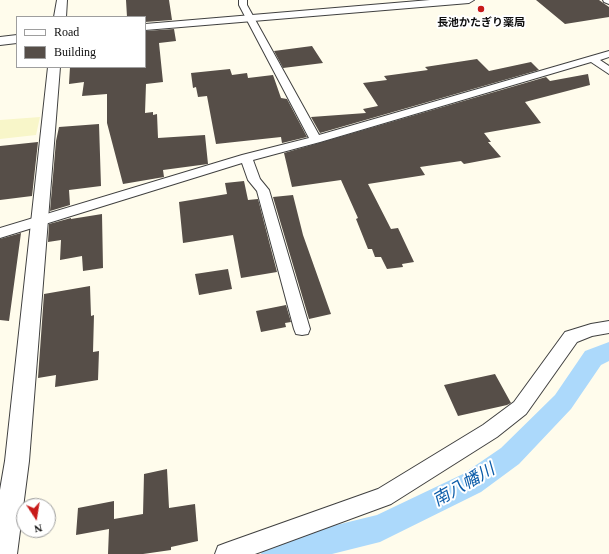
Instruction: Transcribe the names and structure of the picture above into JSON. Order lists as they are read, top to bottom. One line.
{"water":["南八幡川"],"places":["長池かたぎり薬局"],"legend":["Road","Building"],"north":"bottom"}
